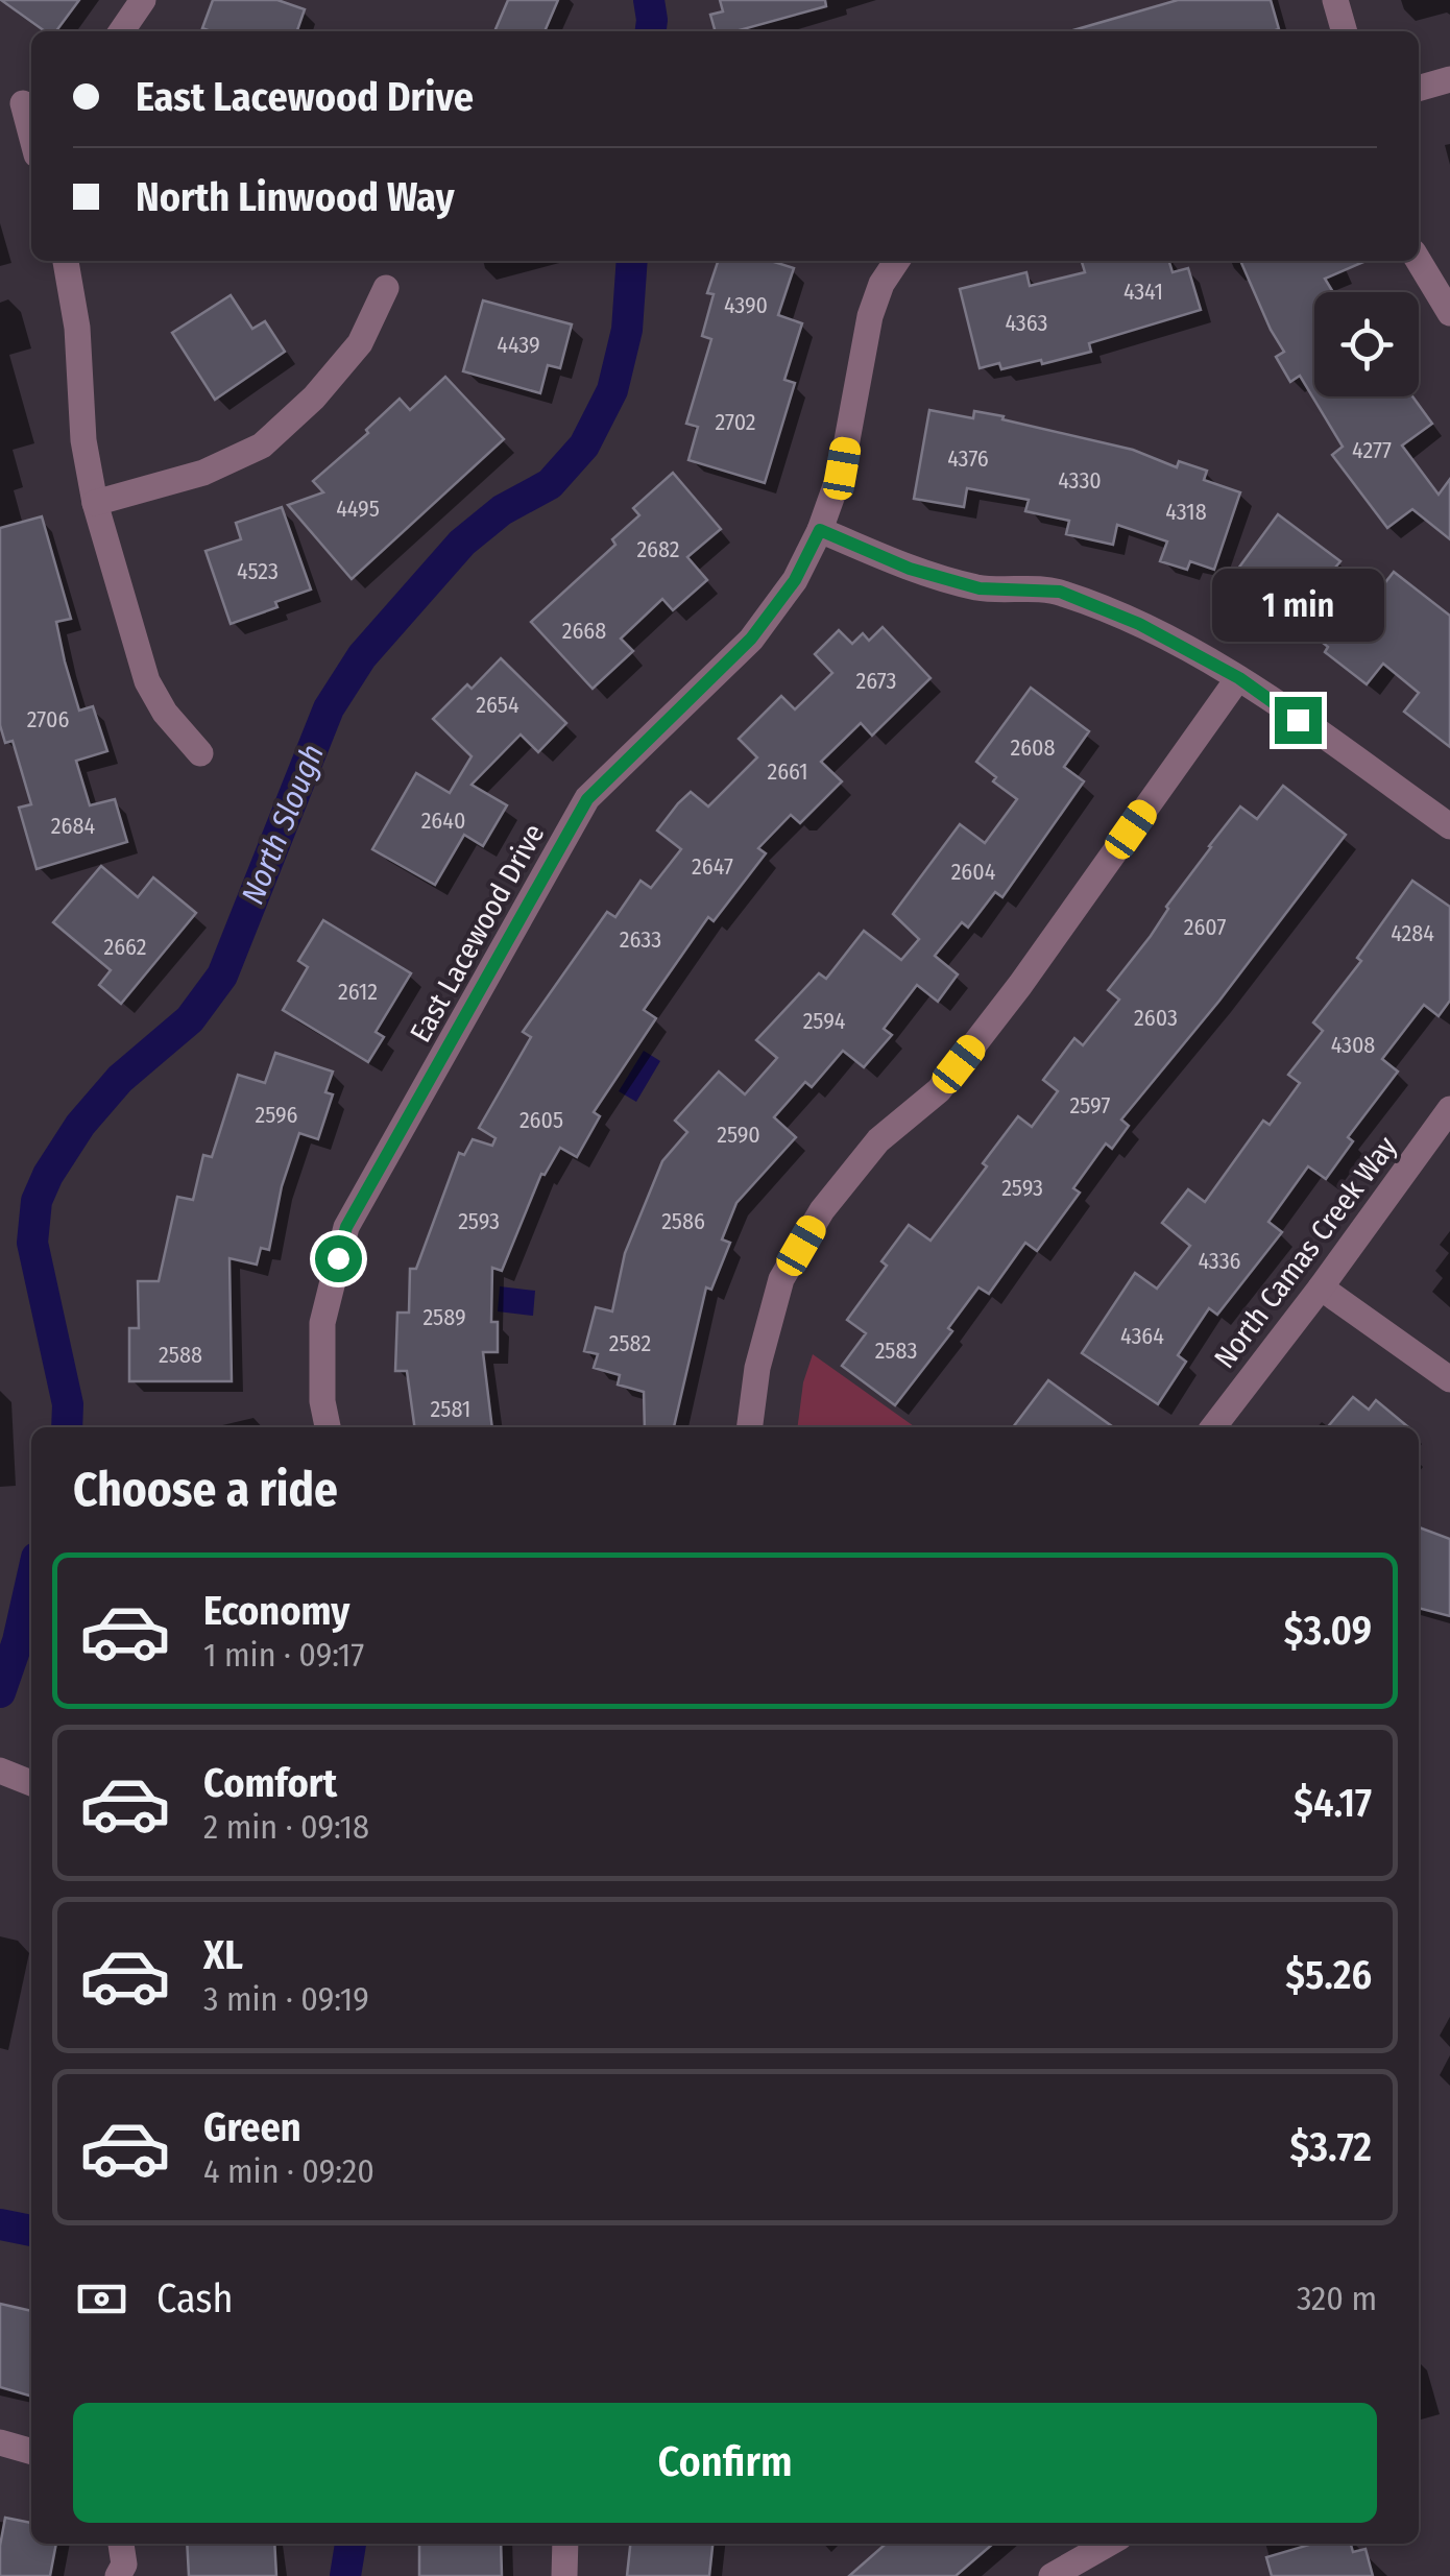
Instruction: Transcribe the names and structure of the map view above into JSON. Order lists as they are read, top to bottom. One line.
{"streets":{"street":["East Lacewood Drive","North Camas Creek Way"]},"water":["North Slough"],"house_numbers":["4341","4390","4363","4439","2702","4277","4376","4330","4495","4318","2682","4523","2668","2673","2654","2706","2608","2661","2640","2684","2647","2604","2607","4284","2633","2662","2612","2603","2594","4308","2597","2596","2605","2590","2593","2593","2586","4336","2589","4364","2582","2583","2588","2581"],"page":{"banner":["East Lacewood Drive","North Linwood Way"],"bubble":"1 min","heading":"Choose a ride","list":[{"name":"Economy","note":"1 min · 09:17","value":"$3.09"},{"name":"Comfort","note":"2 min · 09:18","value":"$4.17"},{"name":"XL","note":"3 min · 09:19","value":"$5.26"},{"name":"Green","note":"4 min · 09:20","value":"$3.72"}],"pay":["Cash","320 m"],"buttons":"Confirm"}}
